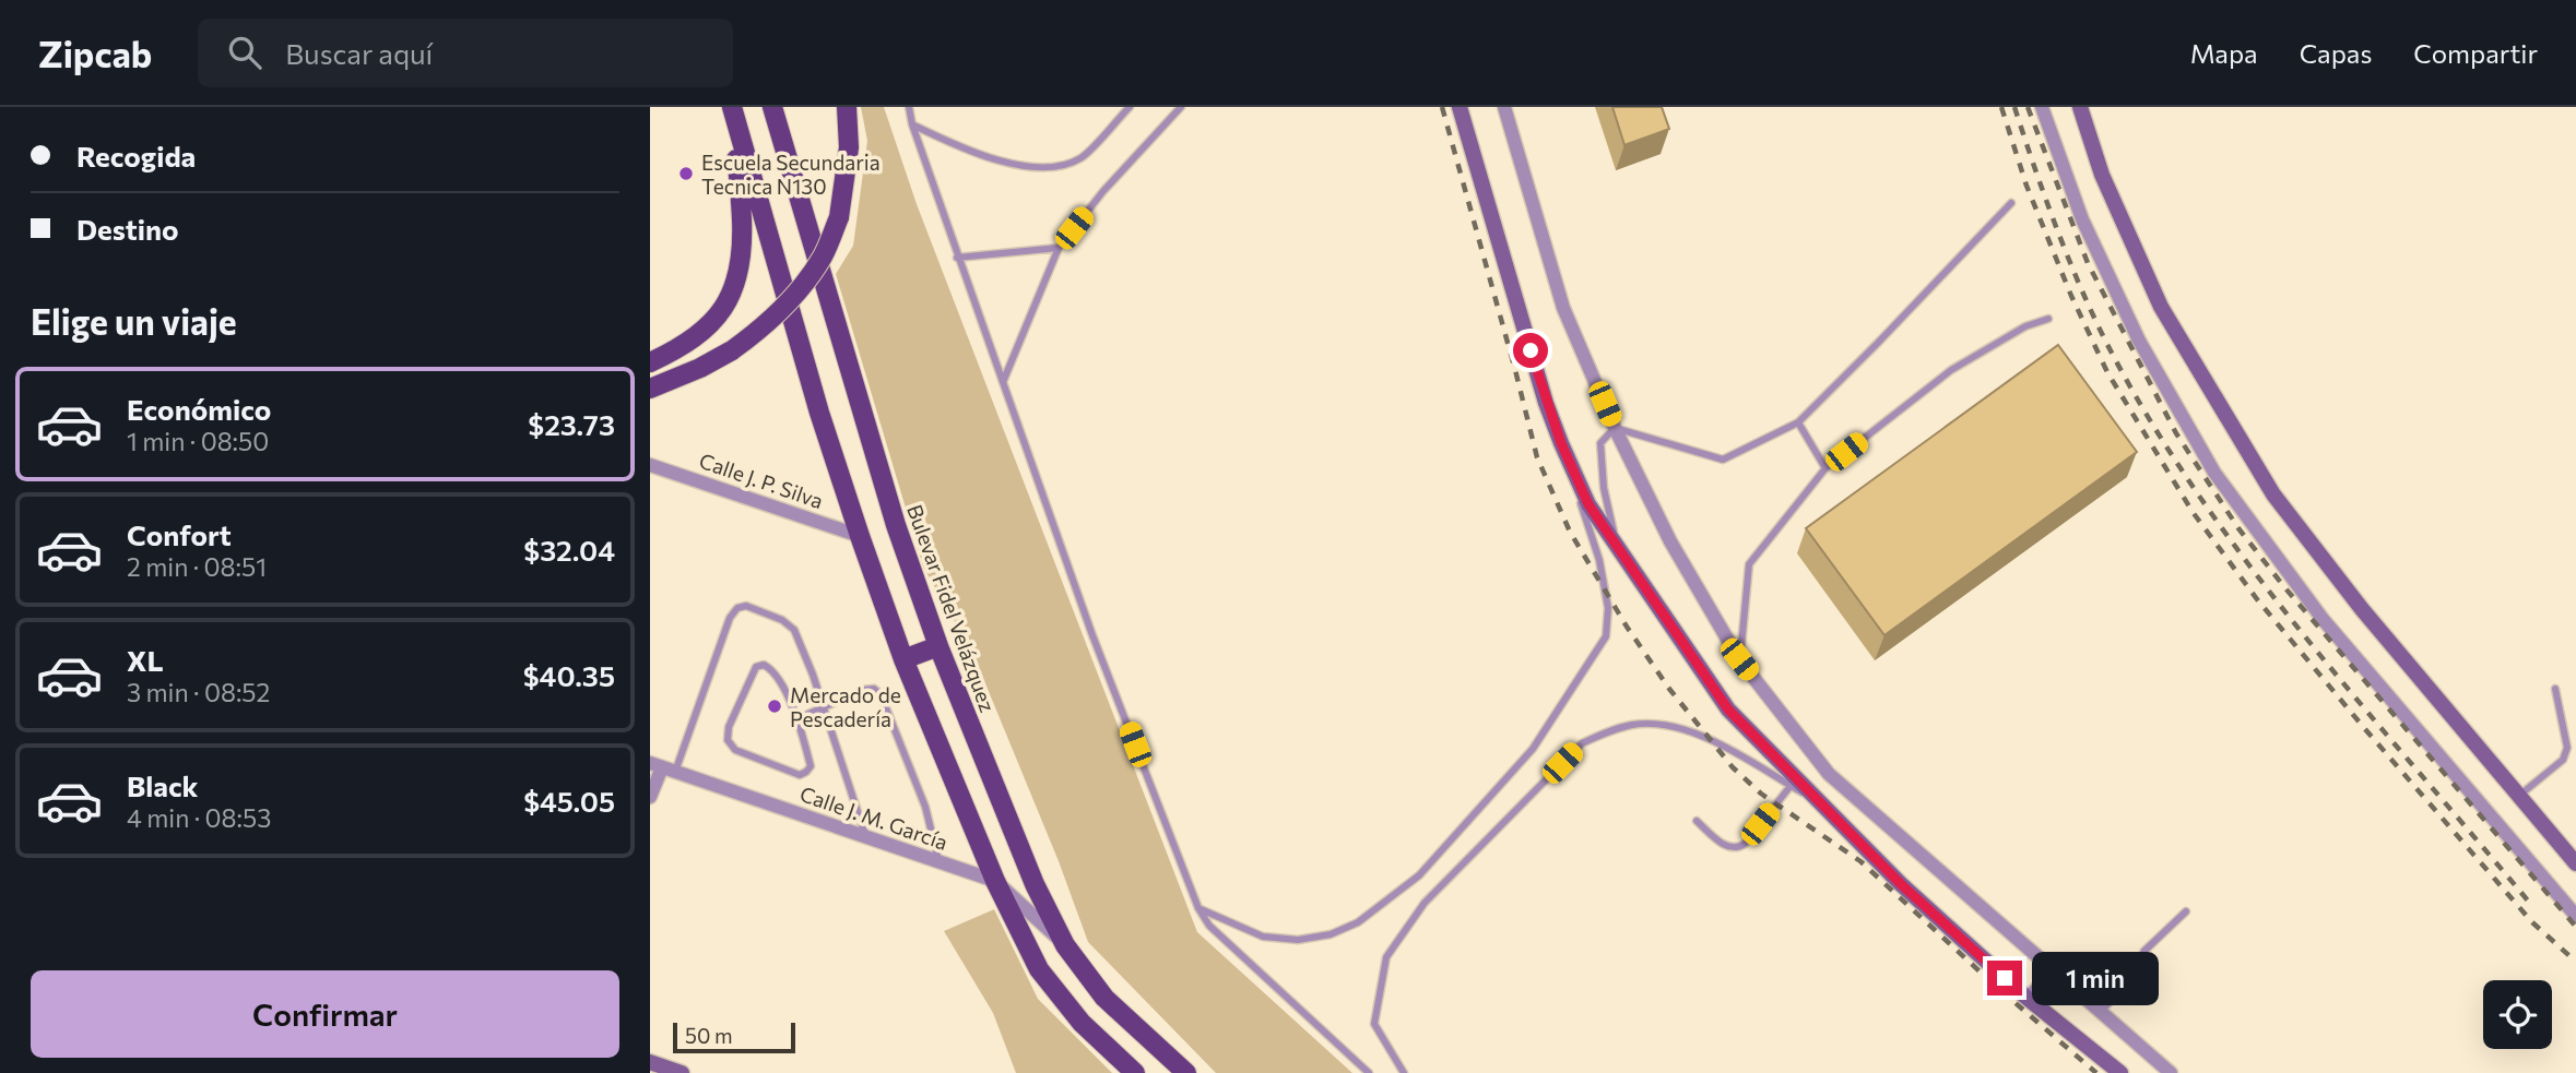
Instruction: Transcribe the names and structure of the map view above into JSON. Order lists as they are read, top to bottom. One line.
{"streets":{"main road":["Bulevar Fidel Velázquez"],"street":["Calle J. P. Silva","Calle J. M. García"]},"crossings":[["Bulevar Fidel Velázquez","Calle J. M. García"]],"places":["Escuela Secundaria Tecnica N130","Mercado de Pescadería"],"scale_bar":"50 m","page":{"header":"Zipcab","search":"Buscar aquí","nav":["Mapa","Capas","Compartir"],"banner":["Recogida","Destino"],"heading":"Elige un viaje","list":[{"name":"Económico","note":"1 min · 08:50","value":"$23.73"},{"name":"Confort","note":"2 min · 08:51","value":"$32.04"},{"name":"XL","note":"3 min · 08:52","value":"$40.35"},{"name":"Black","note":"4 min · 08:53","value":"$45.05"}],"bubble":"1 min","buttons":"Confirmar","scale":"50 m"}}
